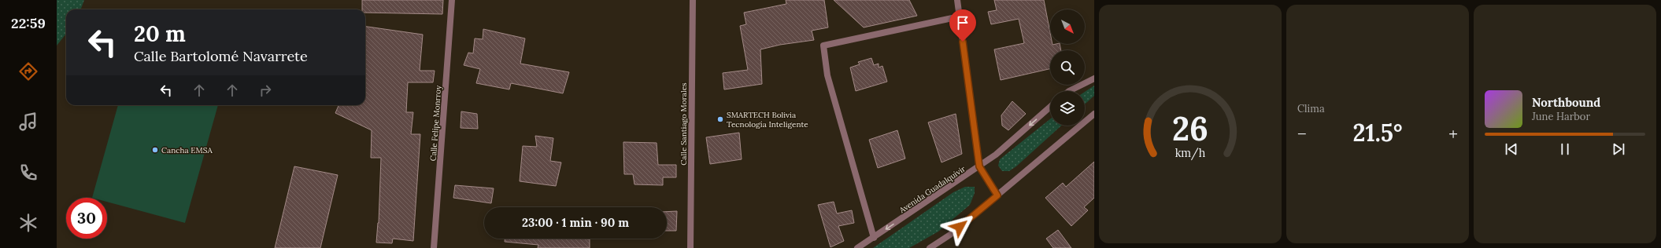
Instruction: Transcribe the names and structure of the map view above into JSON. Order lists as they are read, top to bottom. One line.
{"streets":{"street":["Calle Felipe Monrroy","Calle Santiago Morales","Avenida Guadalquivir"]},"places":["SMARTECH Bolivia Tecnología Inteligente","Cancha EMSA"],"north":"bottom right","page":{"tabs":"22:59","tile":"Clima","turn":["20 m","Calle Bartolomé Navarrete"],"song":["Northbound","June Harbor"],"heat":["−","21.5°","+"],"limit":"30","trip":"23:00 · 1 min · 90 m","gauge":["26","km/h"]}}
